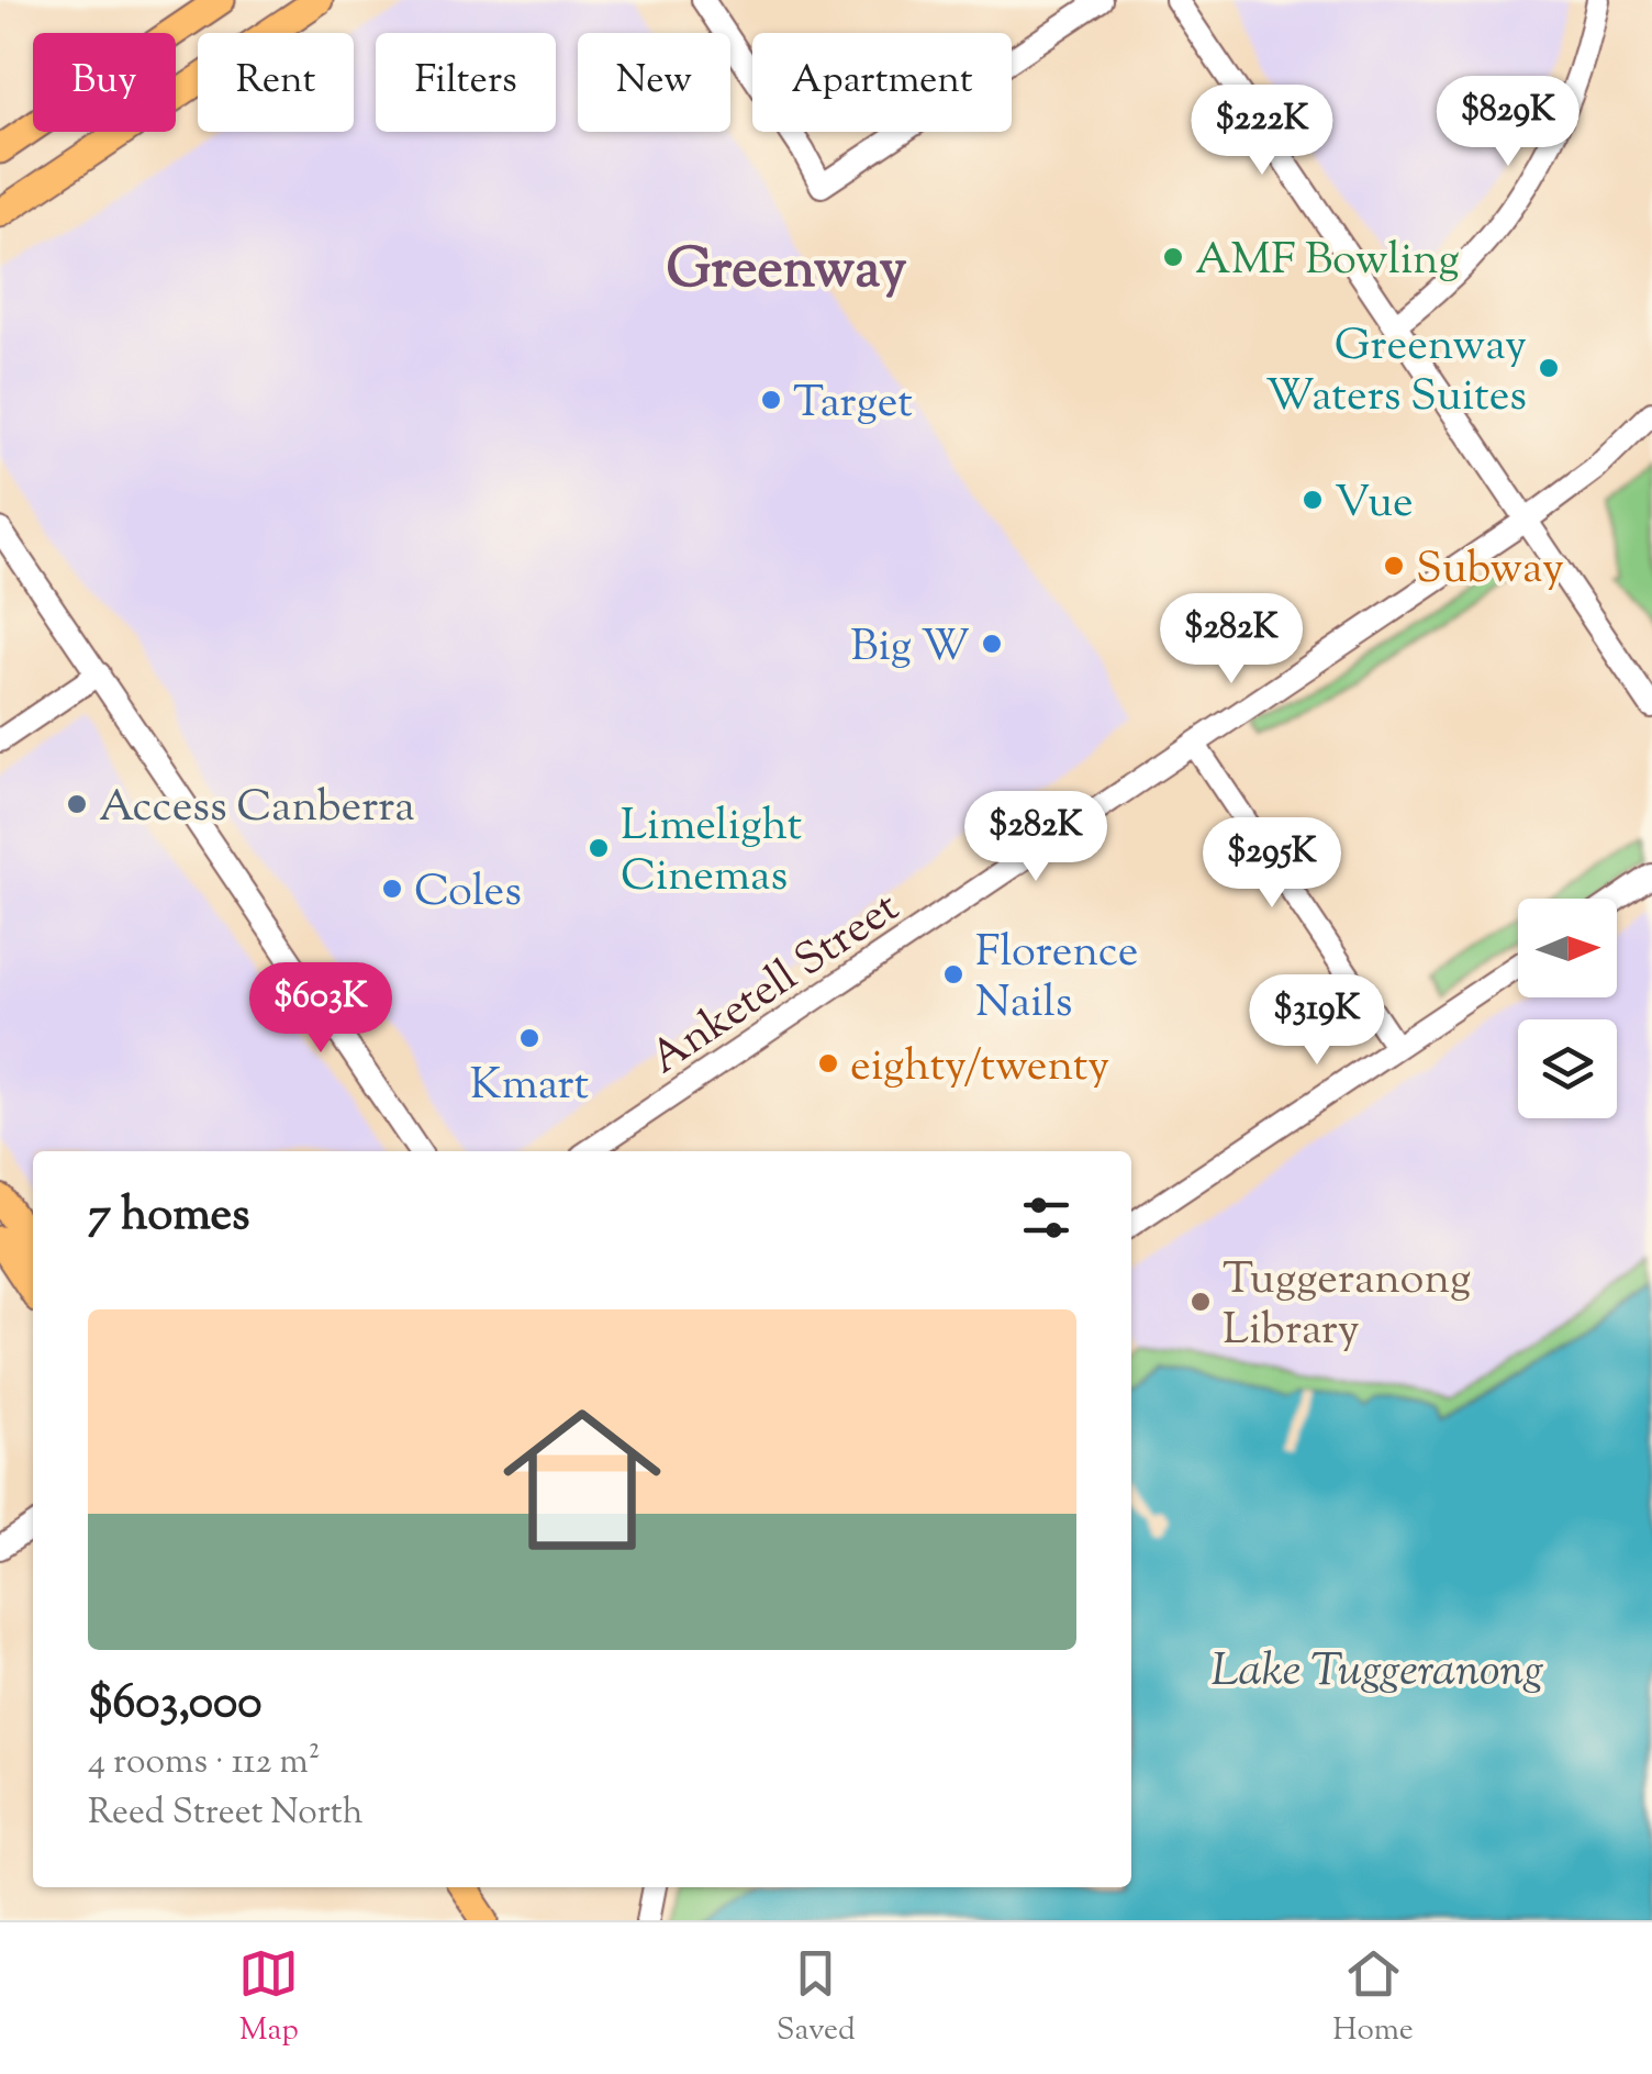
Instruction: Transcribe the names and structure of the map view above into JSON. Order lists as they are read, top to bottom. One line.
{"streets":{"street":["Anketell Street"]},"districts":["Greenway"],"water":["Lake Tuggeranong"],"places":["AMF Bowling","Greenway Waters Suites","Target","Vue","Subway","Big W","Access Canberra","Limelight Cinemas","Coles","Florence Nails","Kmart","eighty/twenty","Tuggeranong Library"],"north":"right","page":{"chip":["Buy","Rent","Filters","New","Apartment"],"price":["$829K","$222K","$282K","$282K","$295K","$603K","$319K"],"heading":"7 homes","list":[{"name":"$603,000","note":"4 rooms · 112 m² · Reed Street North"}],"tabs":["Map","Saved","Home"]}}
